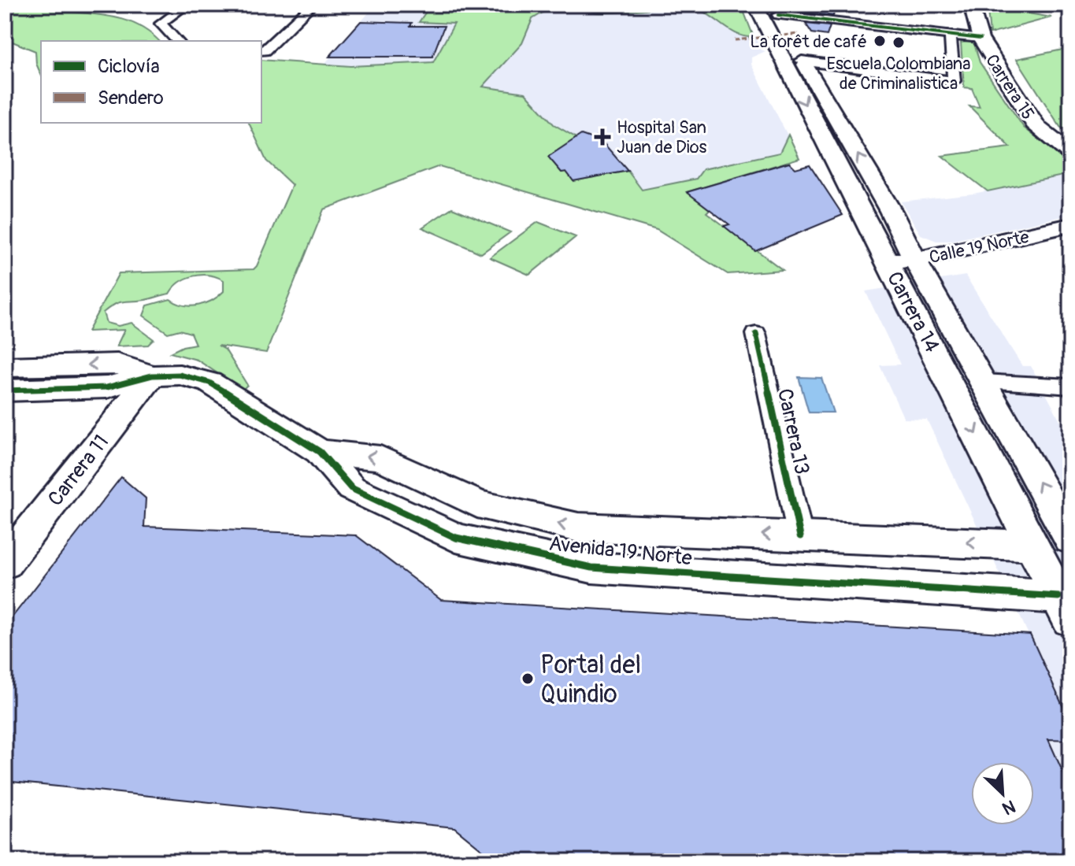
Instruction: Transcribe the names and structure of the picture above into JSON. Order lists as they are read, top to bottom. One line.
{"streets":{"street":["Carrera 15","Calle 19 Norte","Carrera 14","Carrera 13","Carrera 11","Avenida 19 Norte"]},"crossings":[["Carrera 15","Carrera 14"],["Calle 19 Norte","Carrera 14"],["Carrera 14","Avenida 19 Norte"],["Carrera 13","Avenida 19 Norte"],["Carrera 11","Avenida 19 Norte"]],"places":{"other":["La forêt de café","Escuela Colombiana de Criminalistica","Portal del Quindio"],"health":["Hospital San Juan de Dios"]},"legend":["Ciclovía","Sendero"],"north":"bottom right"}
